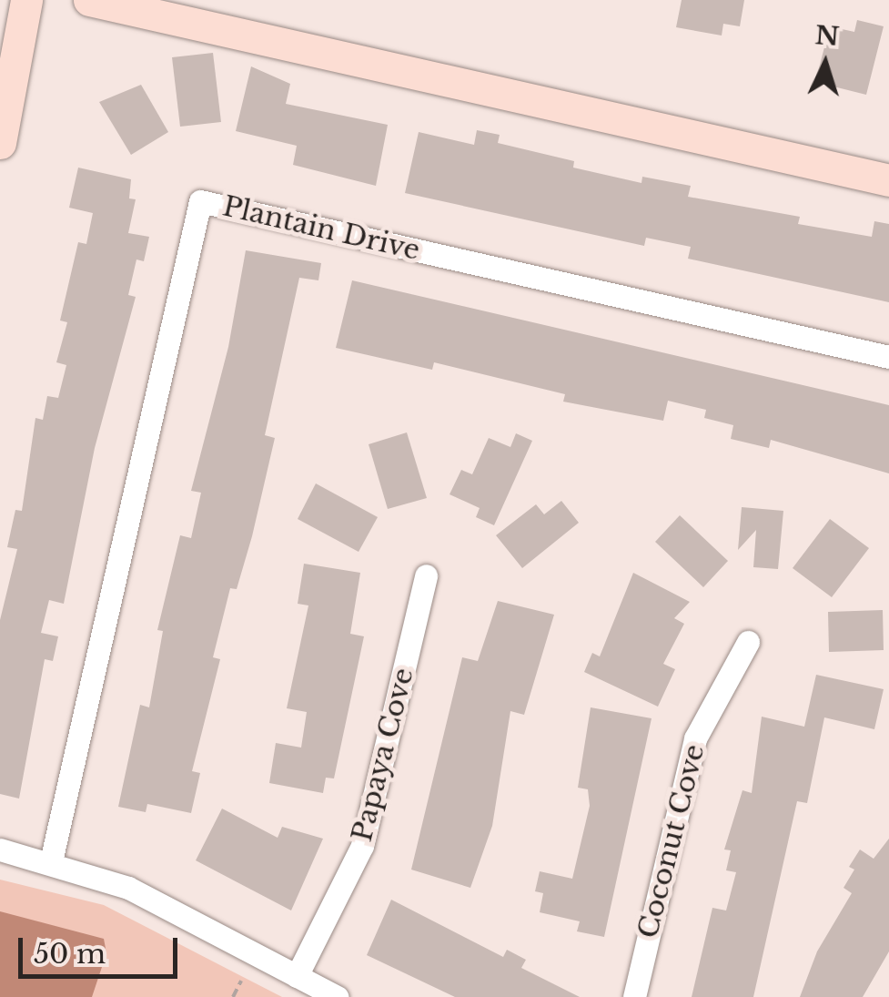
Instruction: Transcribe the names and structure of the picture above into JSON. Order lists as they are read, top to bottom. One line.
{"streets":{"street":["Plantain Drive","Papaya Cove","Coconut Cove"]},"scale_bar":"50 m","north":"top"}
